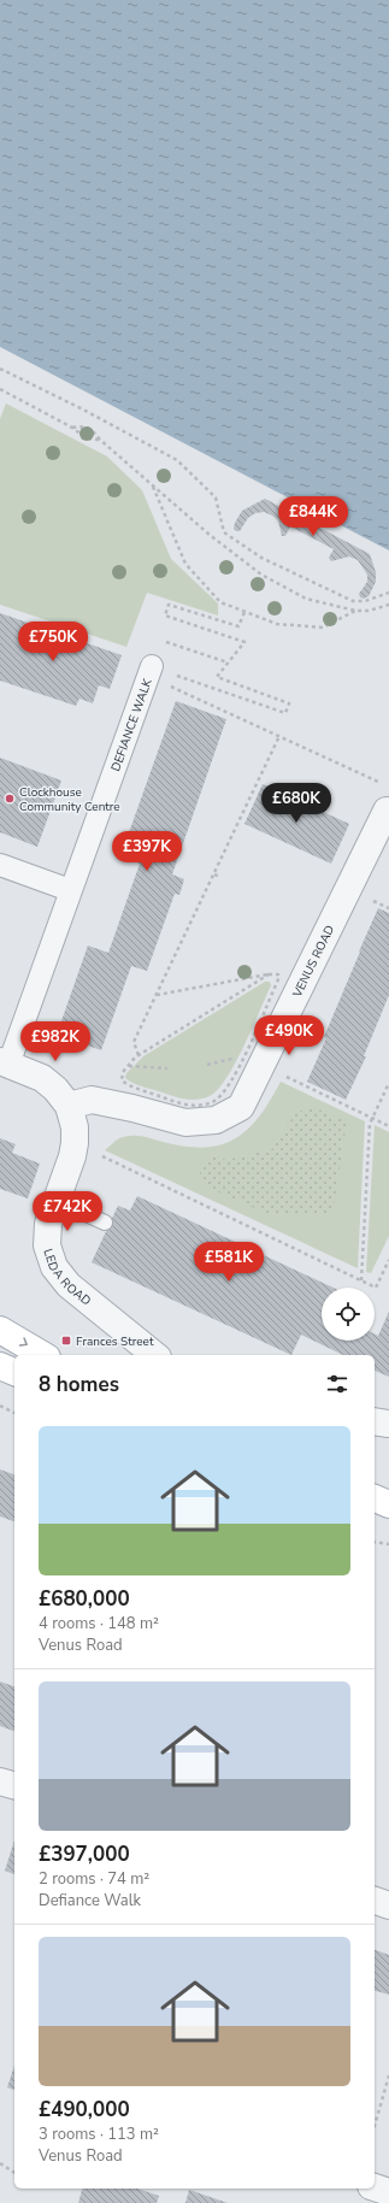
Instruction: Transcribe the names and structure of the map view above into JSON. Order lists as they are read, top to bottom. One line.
{"streets":{"street":["DEFIANCE WALK","VENUS ROAD","LEDA ROAD"]},"crossings":[["DEFIANCE WALK","LEDA ROAD"],["VENUS ROAD","LEDA ROAD"]],"places":{"other":["Clockhouse Community Centre"],"transit":["Frances Street"]},"page":{"price":["£844K","£750K","£680K","£397K","£490K","£982K","£742K","£581K"],"heading":"8 homes","list":[{"name":"£680,000","note":"4 rooms · 148 m² · Venus Road"},{"name":"£397,000","note":"2 rooms · 74 m² · Defiance Walk"},{"name":"£490,000","note":"3 rooms · 113 m² · Venus Road"}]}}
